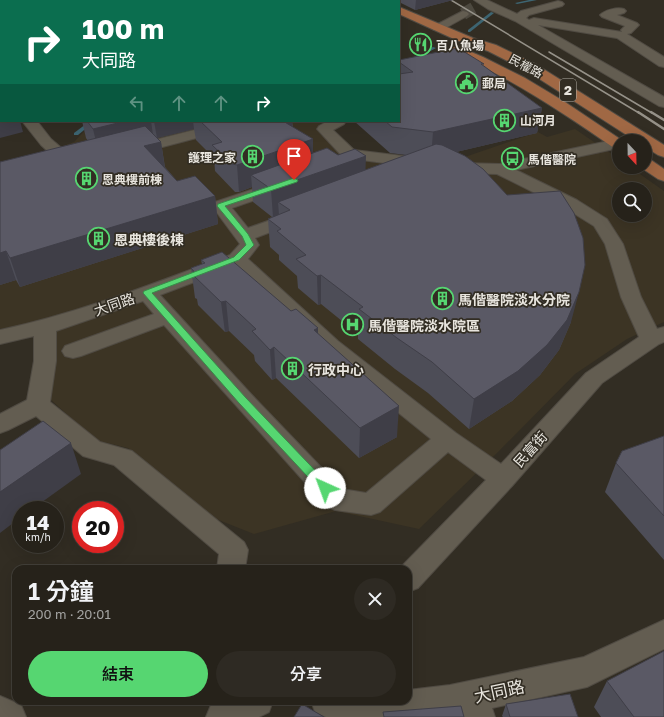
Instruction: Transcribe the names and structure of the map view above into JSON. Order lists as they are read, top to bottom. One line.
{"streets":{"main road":["民權路","2"],"street":["大同路","民富街"]},"places":{"restaurant":["百八魚場"],"public building":["郵局"],"building":["山河月","護理之家","恩典樓前棟","恩典樓後棟","馬偕醫院淡水分院","行政中心"],"bus stop":["馬偕醫院"],"hospital":["馬偕醫院淡水院區"]},"north":"bottom","page":{"turn":["100 m","大同路"],"speed":"14 km/h","limit":"20","heading":["1 分鐘","200 m · 20:01"],"buttons":["結束","分享"]}}
